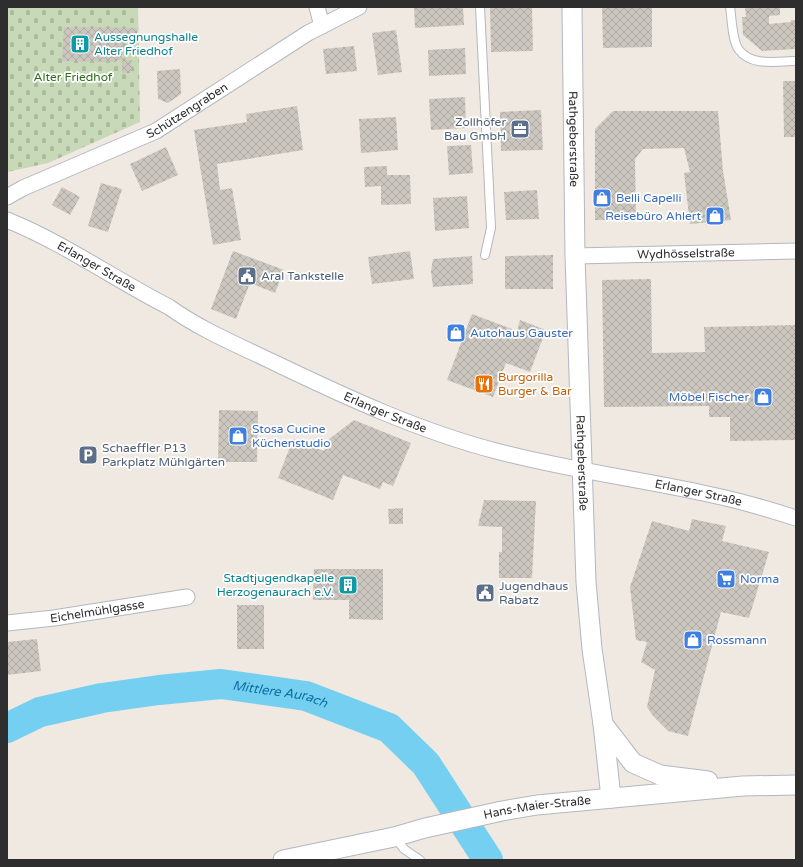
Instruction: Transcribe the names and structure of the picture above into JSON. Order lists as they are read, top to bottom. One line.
{"streets":{"street":["Schützengraben","Rathgeberstraße","Wydhösselstraße","Erlanger Straße","Eichelmühlgasse","Hans-Maier-Straße"]},"crossings":[["Rathgeberstraße","Wydhösselstraße"],["Rathgeberstraße","Erlanger Straße"],["Rathgeberstraße","Hans-Maier-Straße"]],"water":["Mittlere Aurach"],"parks":["Alter Friedhof"],"places":{"building":["Aussegnungshalle Alter Friedhof","Stadtjugendkapelle Herzogenaurach e.V."],"office":["Zollhöfer Bau GmbH"],"shop":["Belli Capelli","Reisebüro Ahlert","Autohaus Gauster","Möbel Fischer","Stosa Cucine Küchenstudio","Rossmann"],"public building":["Aral Tankstelle","Jugendhaus Rabatz"],"restaurant":["Burgorilla Burger & Bar"],"parking":["Schaeffler P13 Parkplatz Mühlgärten"],"supermarket":["Norma"]}}
